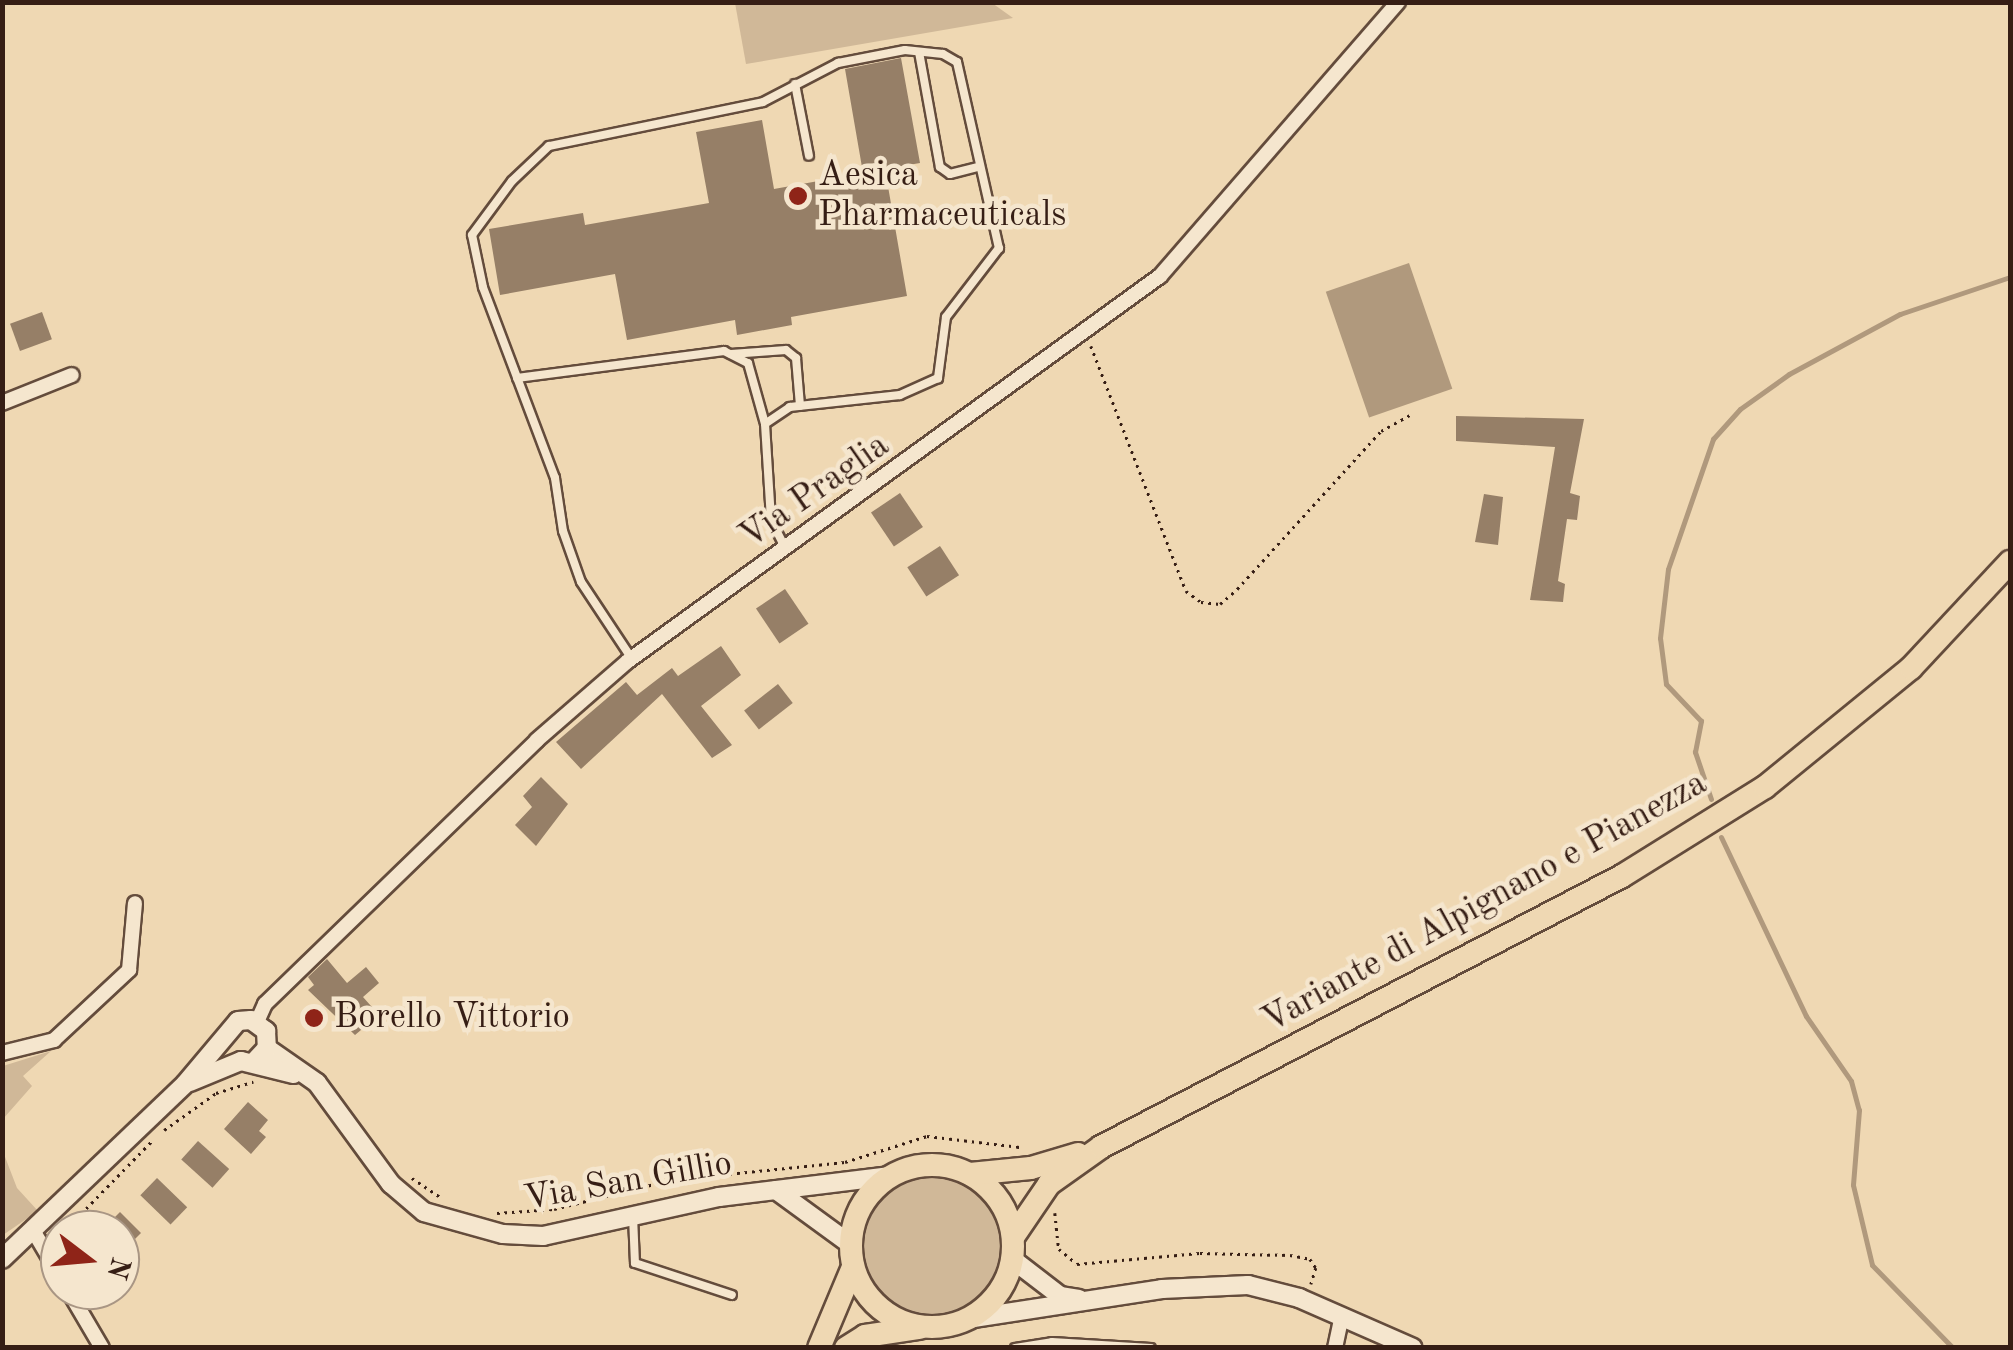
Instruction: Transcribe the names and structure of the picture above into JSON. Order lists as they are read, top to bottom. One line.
{"streets":{"main road":["Variante di Alpignano e Pianezza"],"street":["Via Praglia","Via San Gillio"]},"crossings":[["Variante di Alpignano e Pianezza","Via San Gillio"]],"places":["Aesica Pharmaceuticals","Borello Vittorio"],"north":"right"}
